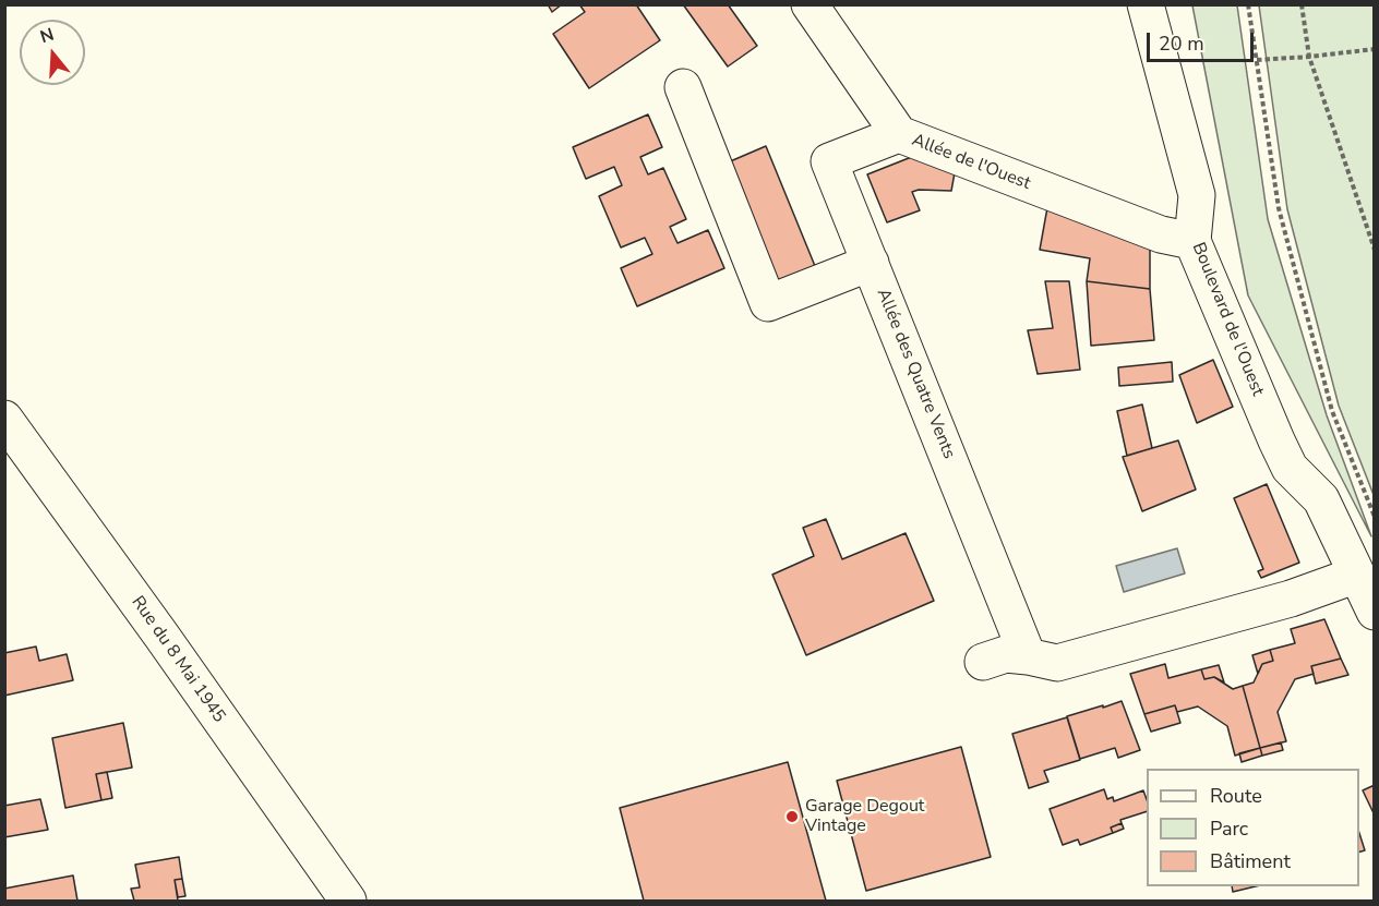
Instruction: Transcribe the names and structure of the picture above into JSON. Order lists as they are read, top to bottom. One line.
{"streets":{"street":["Allée de l'Ouest","Boulevard de l'Ouest","Allée des Quatre Vents","Rue du 8 Mai 1945"]},"crossings":[["Allée de l'Ouest","Boulevard de l'Ouest"],["Allée de l'Ouest","Allée des Quatre Vents"]],"places":["Garage Degout Vintage"],"legend":["Route","Parc","Bâtiment"],"scale_bar":"20 m","north":"top"}
